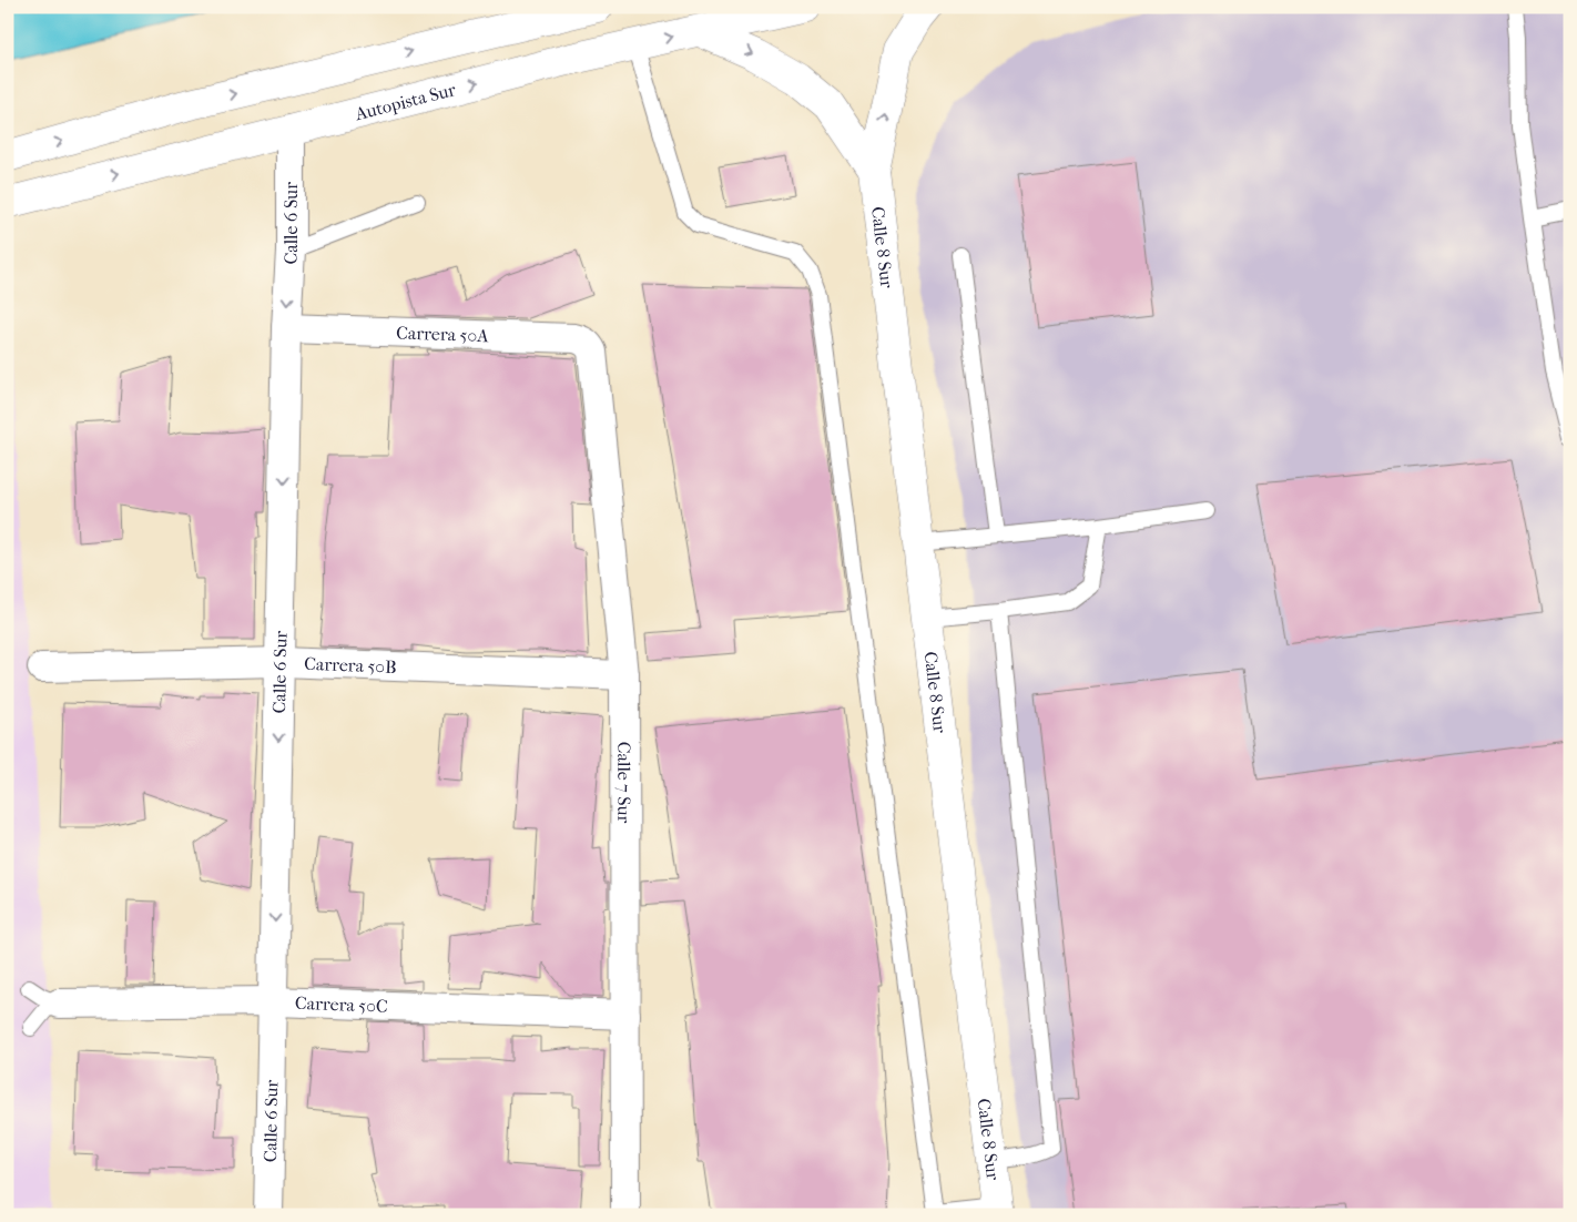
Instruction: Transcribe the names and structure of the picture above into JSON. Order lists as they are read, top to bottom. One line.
{"streets":{"main road":["Autopista Sur","Calle 8 Sur"],"street":["Calle 6 Sur","Carrera 50A","Carrera 50B","Calle 7 Sur","Carrera 50C"]},"crossings":[["Autopista Sur","Calle 6 Sur"],["Autopista Sur","Calle 8 Sur"],["Calle 6 Sur","Carrera 50A"],["Calle 6 Sur","Carrera 50B"],["Calle 6 Sur","Carrera 50C"],["Carrera 50A","Calle 7 Sur"],["Carrera 50B","Calle 7 Sur"],["Calle 7 Sur","Carrera 50C"]],"one_way":["Calle 6 Sur"]}
